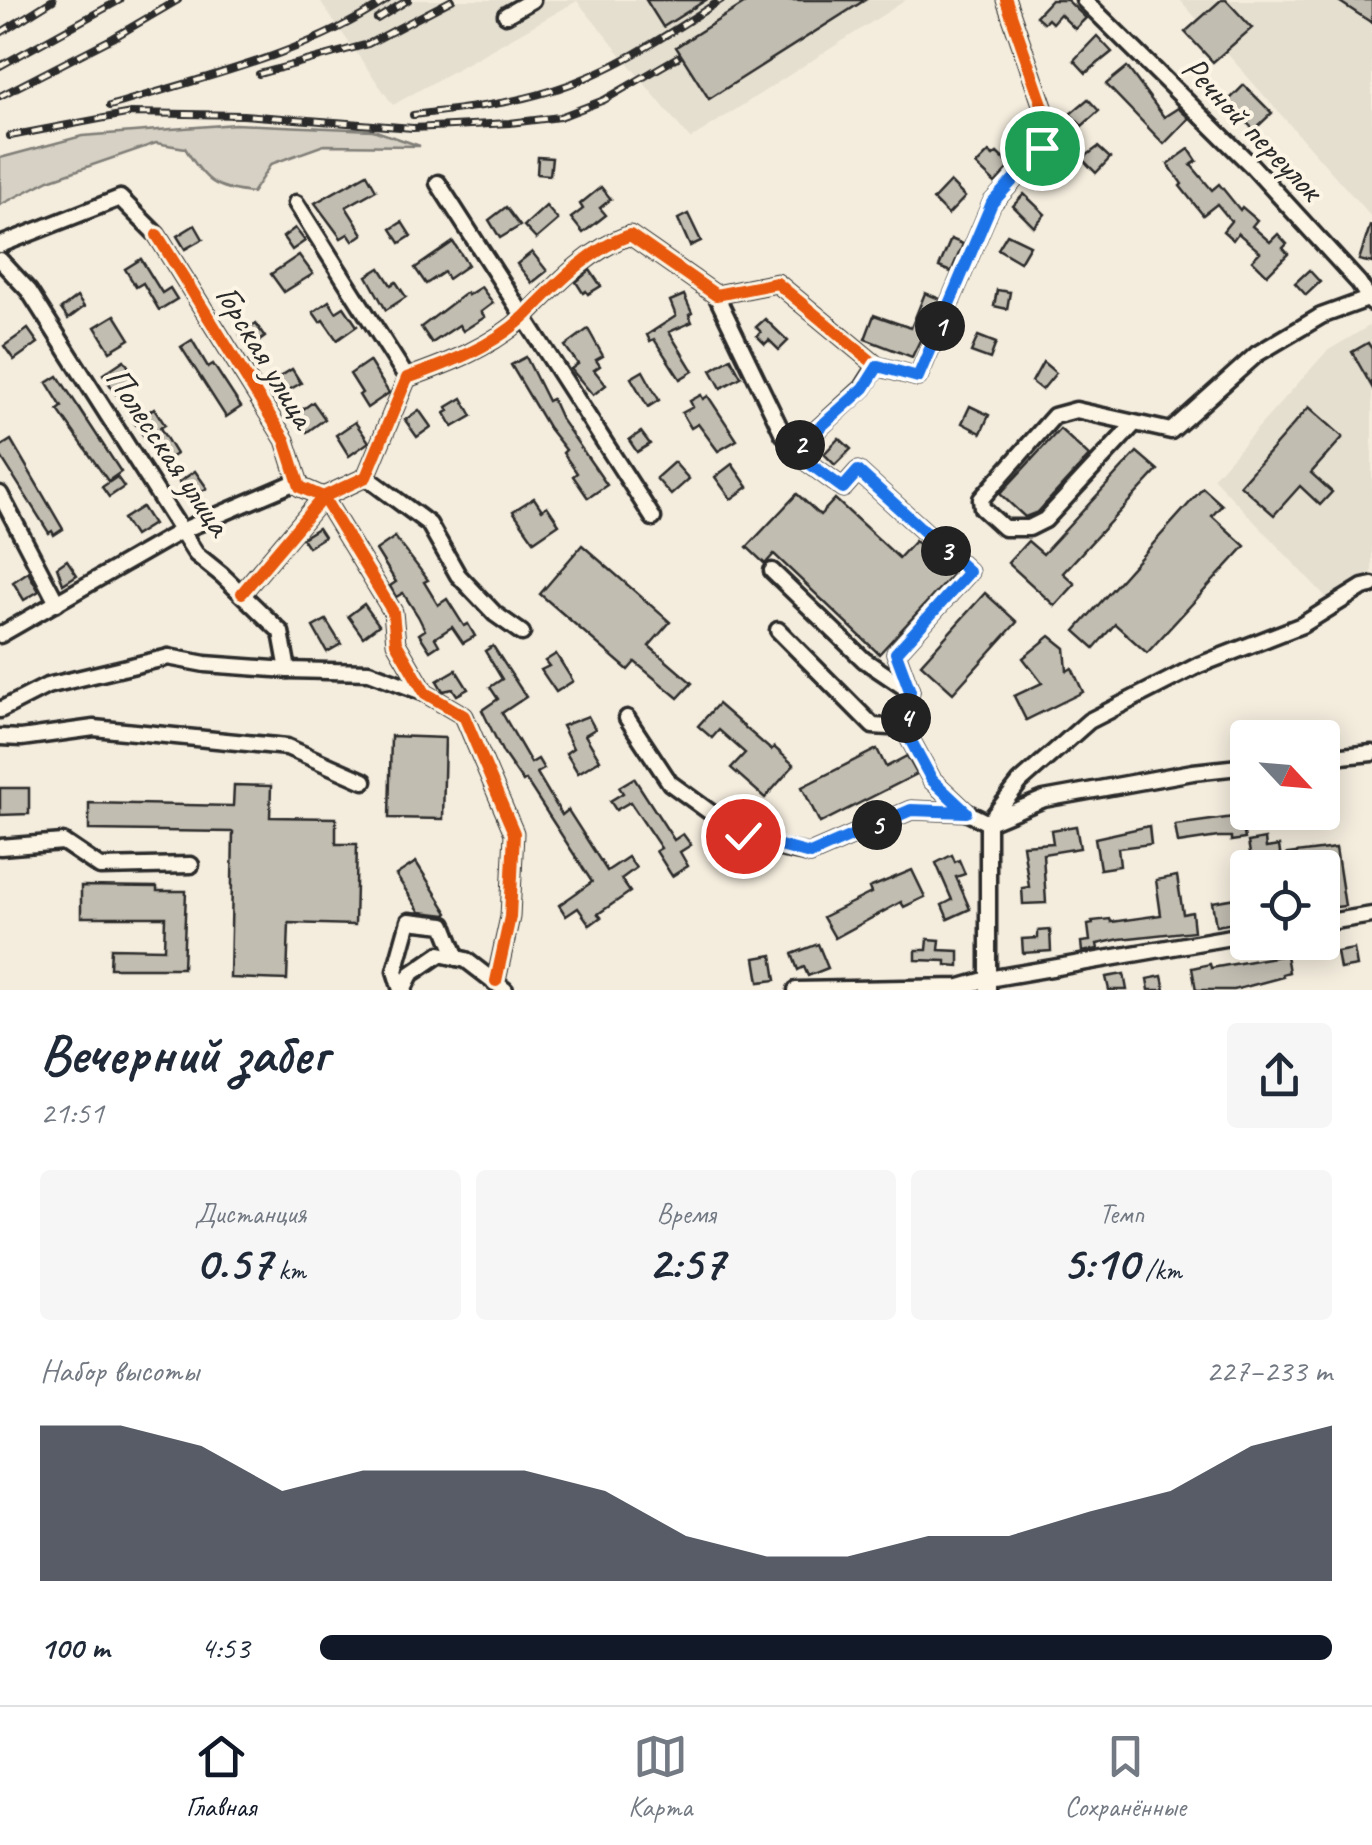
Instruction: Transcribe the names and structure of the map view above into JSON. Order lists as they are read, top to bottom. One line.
{"streets":{"street":["Речной переулок","Горская улица","Полесская улица"]},"north":"bottom right","page":{"pins":["1","2","3","4","5"],"heading":["Вечерний забег","21:51"],"stats":[["Дистанция","0.57 km"],["Время","2:57"],["Темп","5:10 /km"]],"chart":["Набор высоты","227–233 m"],"list":[{"name":"100 m","note":"4:53"}],"tabs":["Главная","Карта","Сохранённые"]}}
